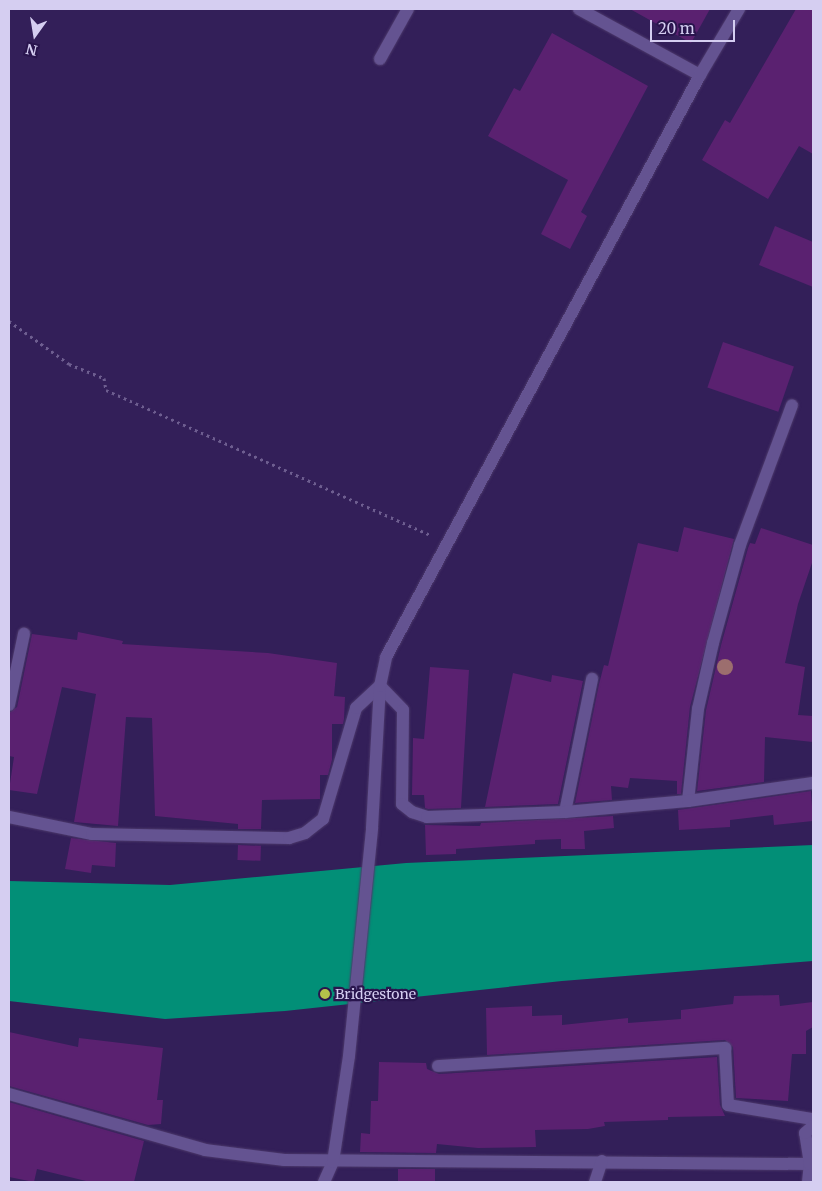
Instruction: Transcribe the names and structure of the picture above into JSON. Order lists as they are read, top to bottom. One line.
{"places":["Bridgestone"],"scale_bar":"20 m","north":"bottom"}
